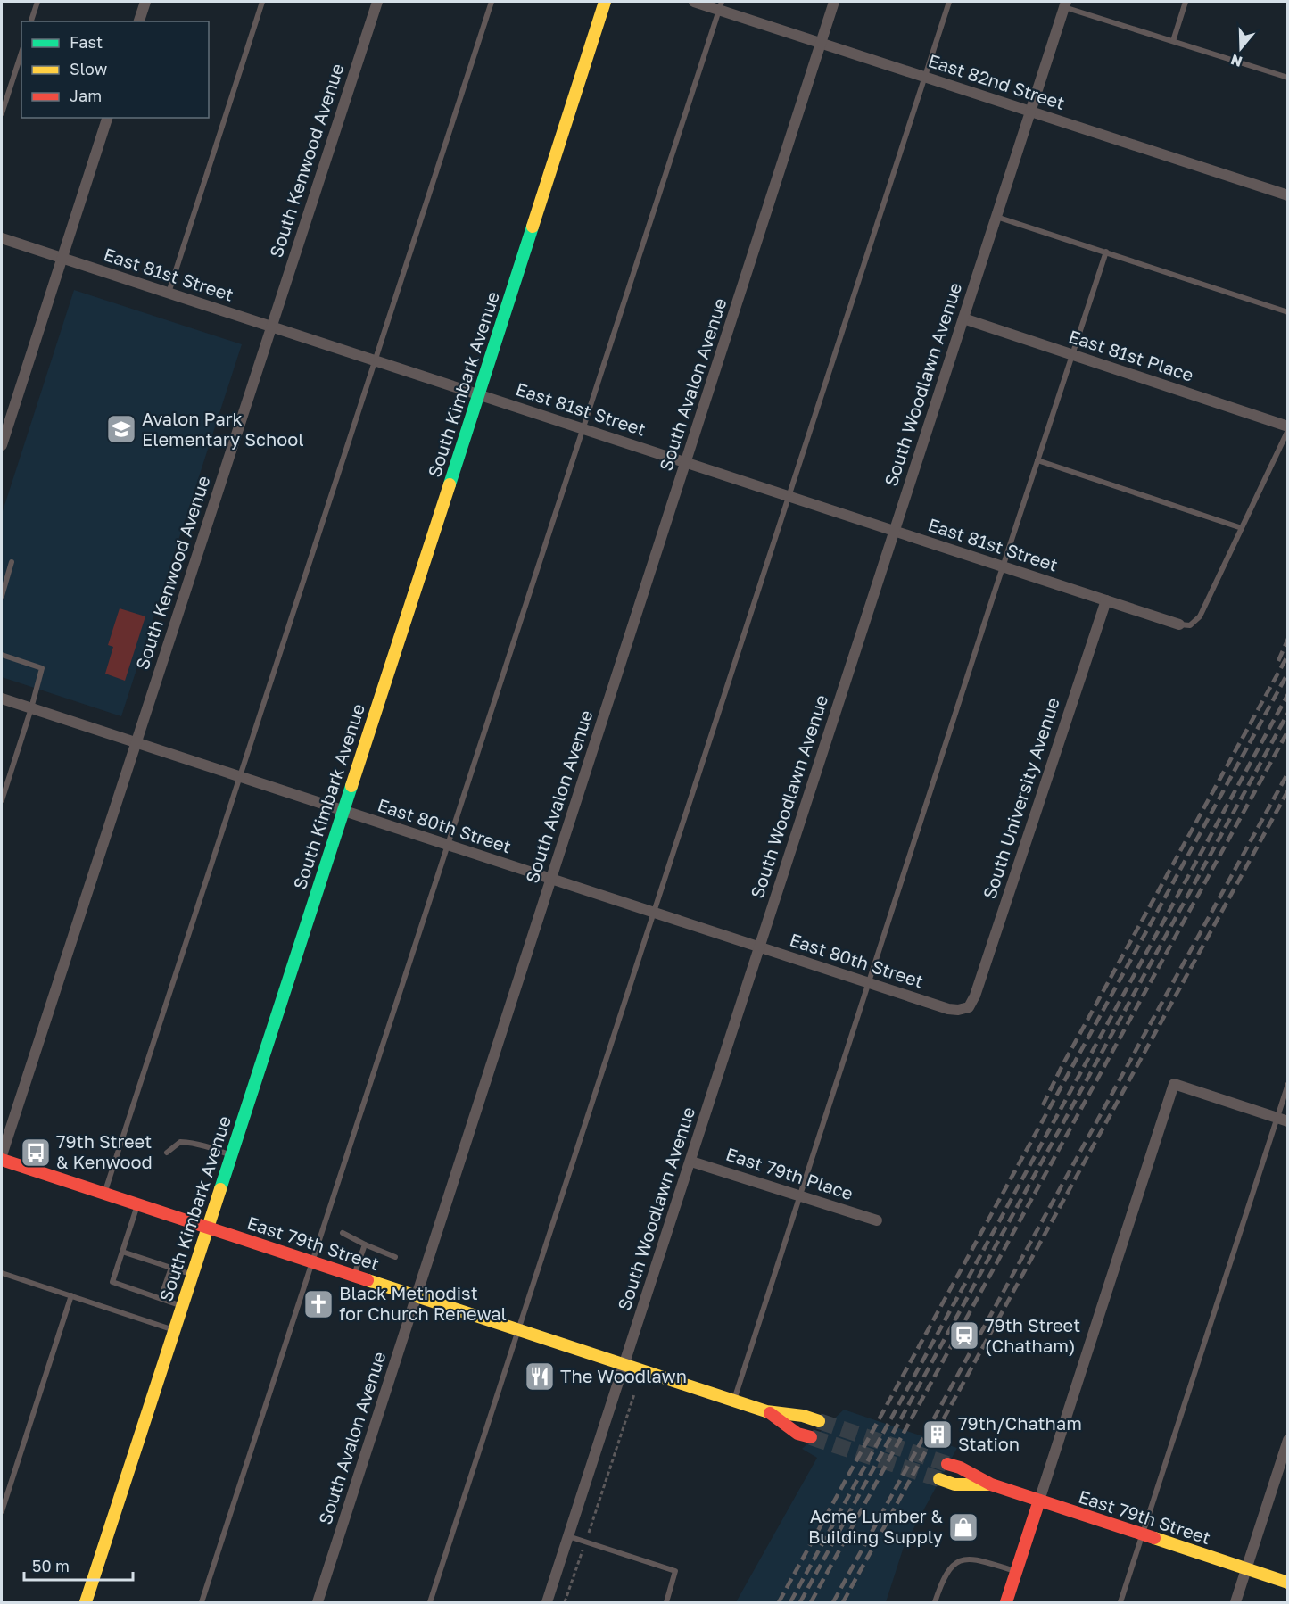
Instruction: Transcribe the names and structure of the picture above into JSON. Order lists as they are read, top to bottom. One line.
{"streets":{"street":["East 82nd Street","South Kenwood Avenue","East 81st Street","East 81st Place","South Kimbark Avenue","South Avalon Avenue","South Woodlawn Avenue","South University Avenue","East 80th Street","East 79th Place","East 79th Street"]},"crossings":[["East 82nd Street","South Avalon Avenue"],["East 82nd Street","South Woodlawn Avenue"],["South Kenwood Avenue","East 81st Street"],["South Kenwood Avenue","East 80th Street"],["East 81st Street","South Kimbark Avenue"],["East 81st Street","South Avalon Avenue"],["East 81st Street","South Woodlawn Avenue"],["East 81st Street","South University Avenue"],["East 81st Place","South Woodlawn Avenue"],["South Kimbark Avenue","East 80th Street"],["South Kimbark Avenue","East 79th Street"],["South Avalon Avenue","East 80th Street"],["South Avalon Avenue","East 79th Street"],["South Woodlawn Avenue","East 80th Street"],["South Woodlawn Avenue","East 79th Place"],["South Woodlawn Avenue","East 79th Street"],["South University Avenue","East 80th Street"]],"places":{"school or university":["Avalon Park Elementary School"],"bus stop":["79th Street & Kenwood"],"church":["Black Methodist for Church Renewal"],"station":["79th Street (Chatham)"],"restaurant":["The Woodlawn"],"building":["79th/Chatham Station"],"shop":["Acme Lumber & Building Supply"]},"legend":["Fast","Slow","Jam"],"scale_bar":"50 m","north":"bottom"}
